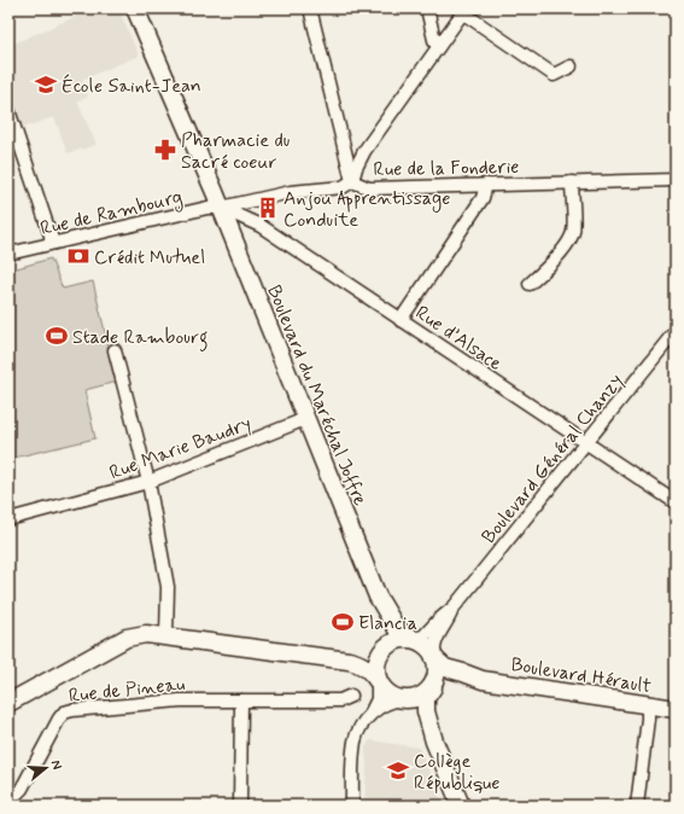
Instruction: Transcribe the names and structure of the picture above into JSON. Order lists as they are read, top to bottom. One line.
{"streets":{"main road":["Boulevard du Maréchal Joffre","Boulevard Hérault"],"street":["Rue de la Fonderie","Rue de Rambourg","Rue d’Alsace","Rue Marie Baudry","Boulevard Général Chanzy","Rue de Pineau"]},"crossings":[["Rue de la Fonderie","Rue de Rambourg"],["Rue de la Fonderie","Rue d’Alsace"],["Rue de la Fonderie","Boulevard du Maréchal Joffre"],["Rue de Rambourg","Rue d’Alsace"],["Rue de Rambourg","Boulevard du Maréchal Joffre"],["Rue d’Alsace","Boulevard du Maréchal Joffre"],["Rue d’Alsace","Boulevard Général Chanzy"],["Boulevard du Maréchal Joffre","Rue Marie Baudry"],["Boulevard du Maréchal Joffre","Boulevard Général Chanzy"],["Boulevard du Maréchal Joffre","Boulevard Hérault"],["Boulevard Général Chanzy","Boulevard Hérault"]],"places":{"school or university":["École Saint-Jean","Collège République"],"pharmacy":["Pharmacie du Sacré coeur"],"building":["Anjou Apprentissage Conduite"],"bank":["Crédit Mutuel"],"sports":["Stade Rambourg","Elancia"]},"north":"right"}
